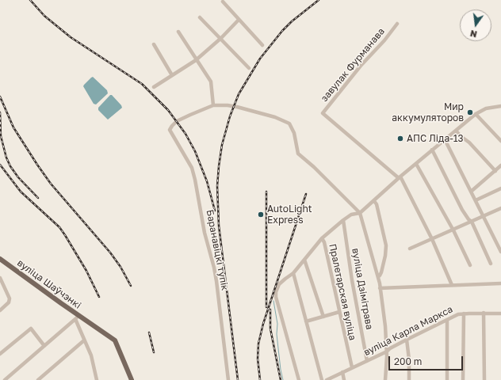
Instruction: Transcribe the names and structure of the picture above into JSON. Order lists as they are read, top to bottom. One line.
{"streets":{"main road":["вуліца Шаўчэнкі"],"street":["завулак Фурманава","Баранавіцкі тупік","вуліца Дзімітрава","Пралетарская вуліца","вуліца Карла Маркса"]},"crossings":[["вуліца Дзімітрава","вуліца Карла Маркса"],["Пралетарская вуліца","вуліца Карла Маркса"]],"places":["Мир аккумуляторов","АПС Ліда-13","AutoLight Express"],"scale_bar":"200 m","north":"bottom"}
